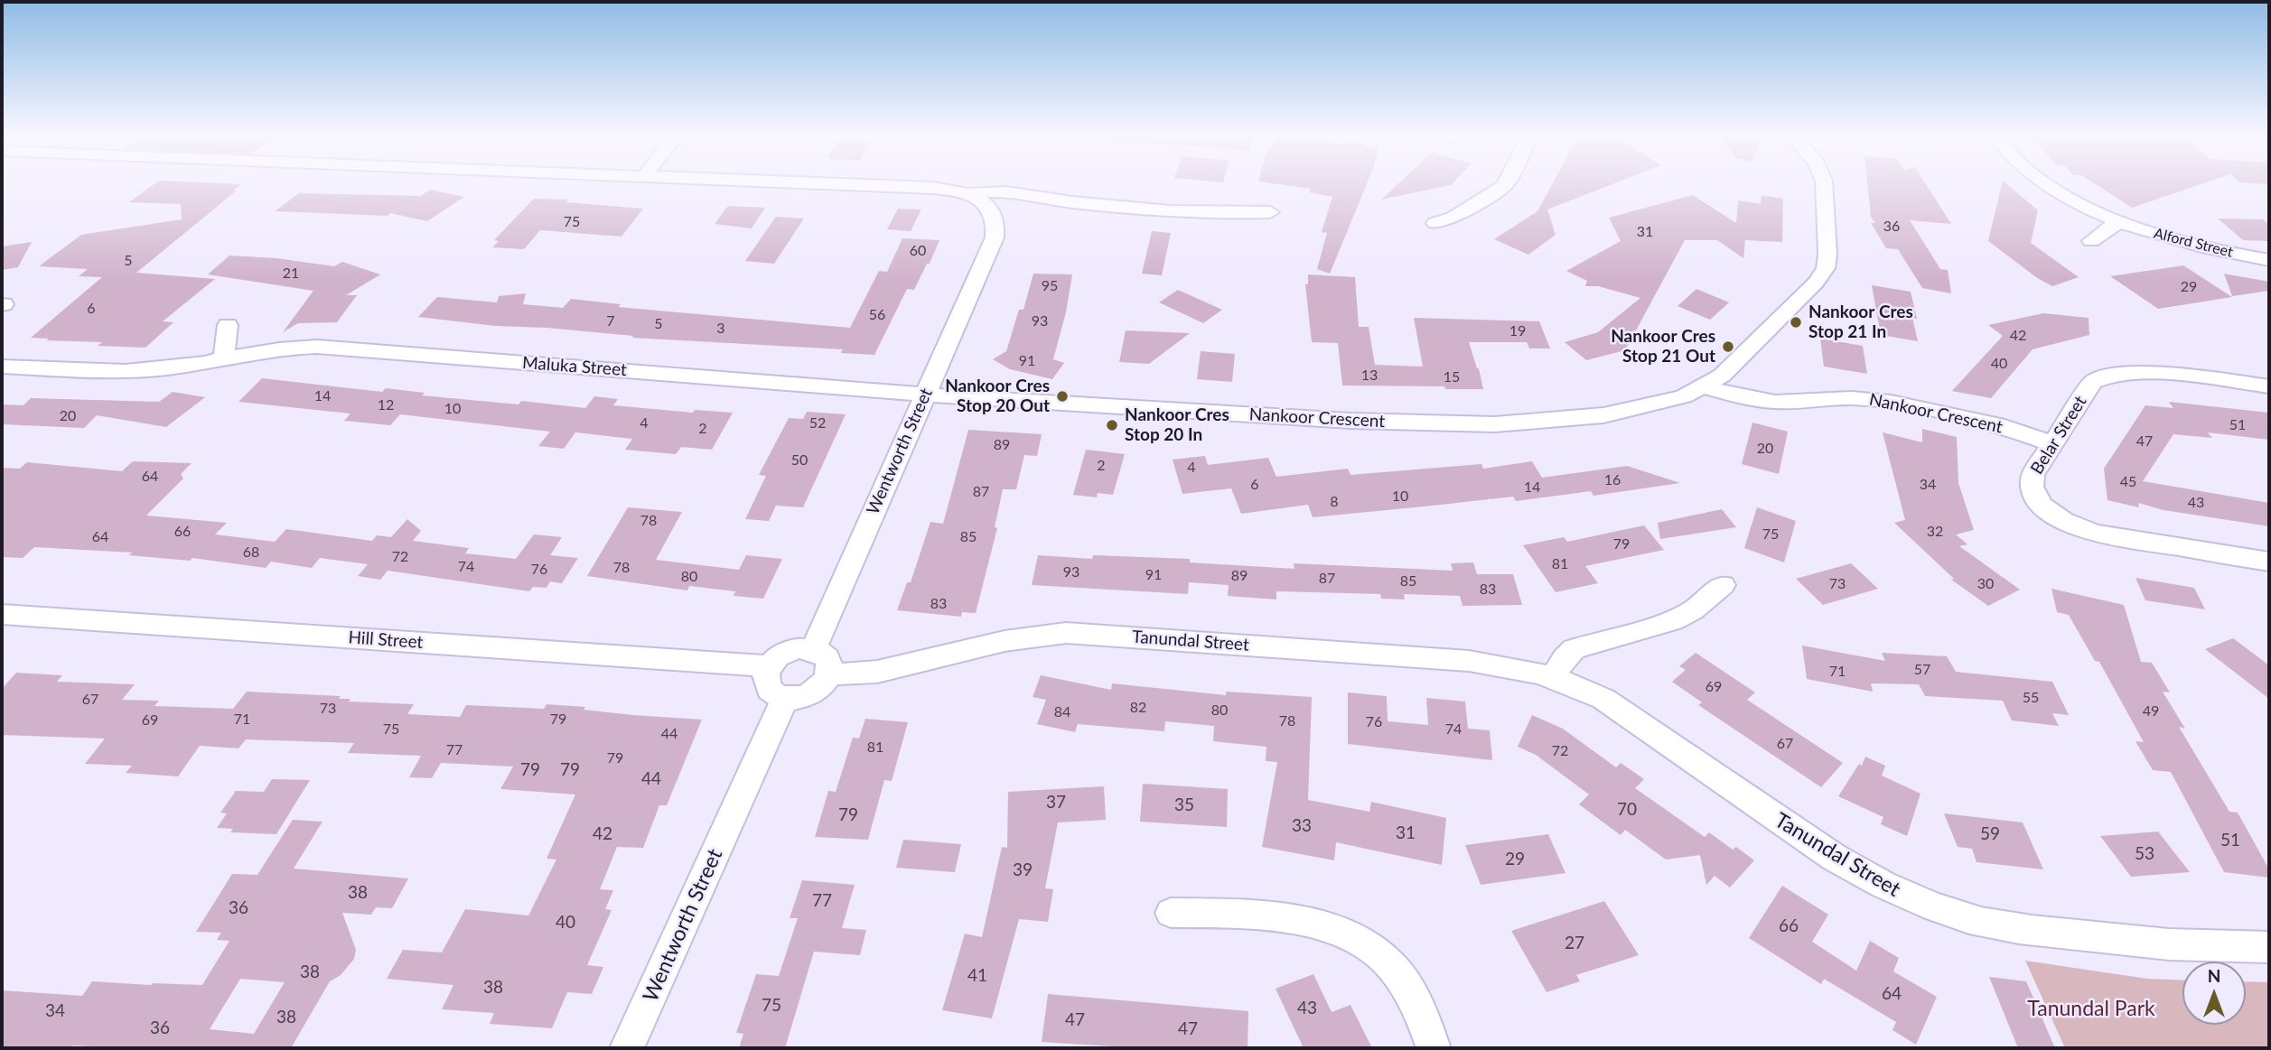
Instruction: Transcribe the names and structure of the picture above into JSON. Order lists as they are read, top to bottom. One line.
{"streets":{"street":["Alford Street","Maluka Street","Nankoor Crescent","Belar Street","Wentworth Street","Hill Street","Tanundal Street"]},"crossings":[["Maluka Street","Nankoor Crescent"],["Maluka Street","Wentworth Street"],["Nankoor Crescent","Belar Street"],["Nankoor Crescent","Wentworth Street"],["Wentworth Street","Hill Street"],["Wentworth Street","Tanundal Street"],["Hill Street","Tanundal Street"]],"parks":["Tanundal Park"],"places":["Nankoor Cres Stop 21 In","Nankoor Cres Stop 21 Out","Nankoor Cres Stop 20 Out","Nankoor Cres Stop 20 In"],"house_numbers":["75","36","31","60","5","21","95","29","6","56","7","93","5","3","19","42","91","40","13","15","14","12","10","20","4","52","51","2","47","89","20","50","2","4","64","16","45","6","34","14","87","10","8","43","78","66","32","75","64","85","79","68","72","81","74","78","76","93","91","89","80","87","85","73","30","83","83","57","71","69","55","67","82","73","80","49","84","71","79","69","78","76","75","74","44","67","81","77","72","79","79","79","44","37","35","70","79","33","31","42","59","51","53","29","39","38","77","36","40","66","27","38","41","38","64","75","43","34","38","47","36","47"],"north":"top"}
